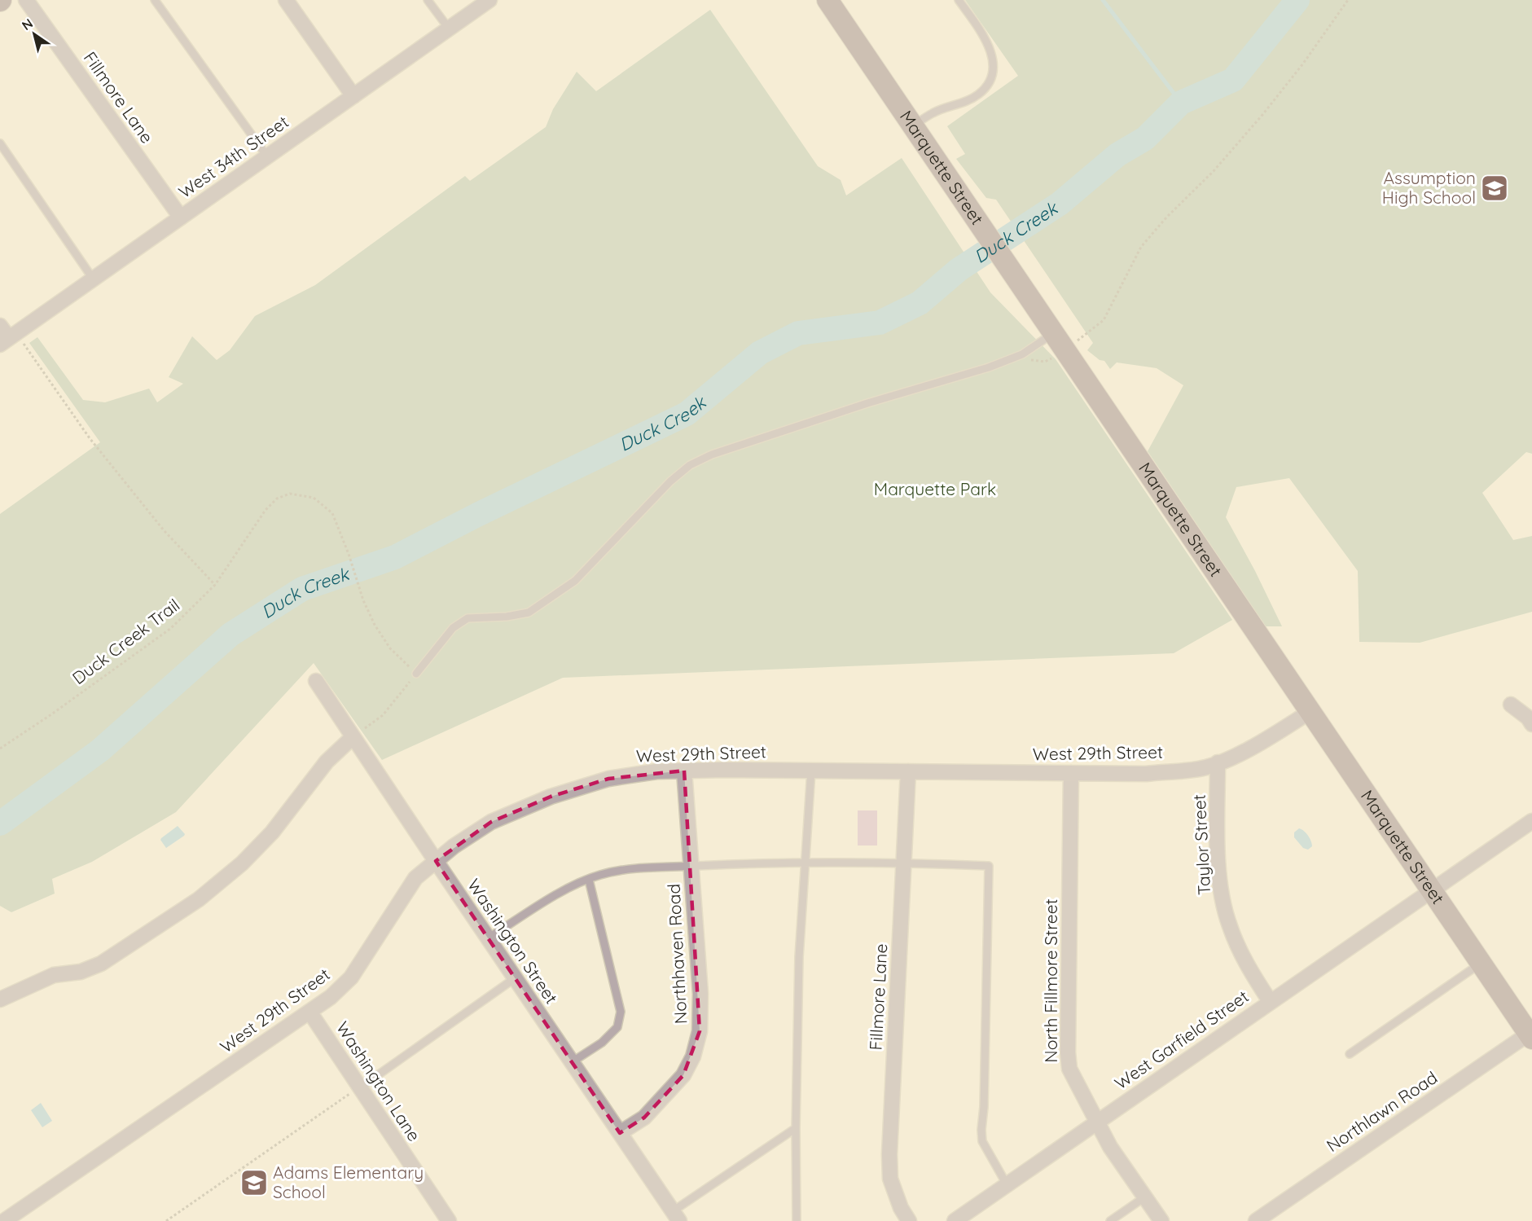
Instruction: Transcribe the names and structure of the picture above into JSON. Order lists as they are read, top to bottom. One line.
{"streets":{"main road":["Marquette Street"],"street":["Fillmore Lane","West 34th Street","West 29th Street","Taylor Street","Washington Street","Northhaven Road","North Fillmore Street","West Garfield Street","Washington Lane","Northlawn Road"],"path":["Duck Creek Trail"]},"crossings":[["Fillmore Lane","West 34th Street"],["Fillmore Lane","West 29th Street"],["Marquette Street","West 29th Street"],["Marquette Street","West Garfield Street"],["Marquette Street","Northlawn Road"],["West 29th Street","Taylor Street"],["West 29th Street","Washington Street"],["West 29th Street","Northhaven Road"],["West 29th Street","North Fillmore Street"],["West 29th Street","Washington Lane"],["Taylor Street","West Garfield Street"],["Washington Street","Northhaven Road"],["North Fillmore Street","West Garfield Street"]],"water":["Duck Creek"],"parks":["Marquette Park"],"places":{"school or university":["Assumption High School","Adams Elementary School"]},"north":"top left"}
